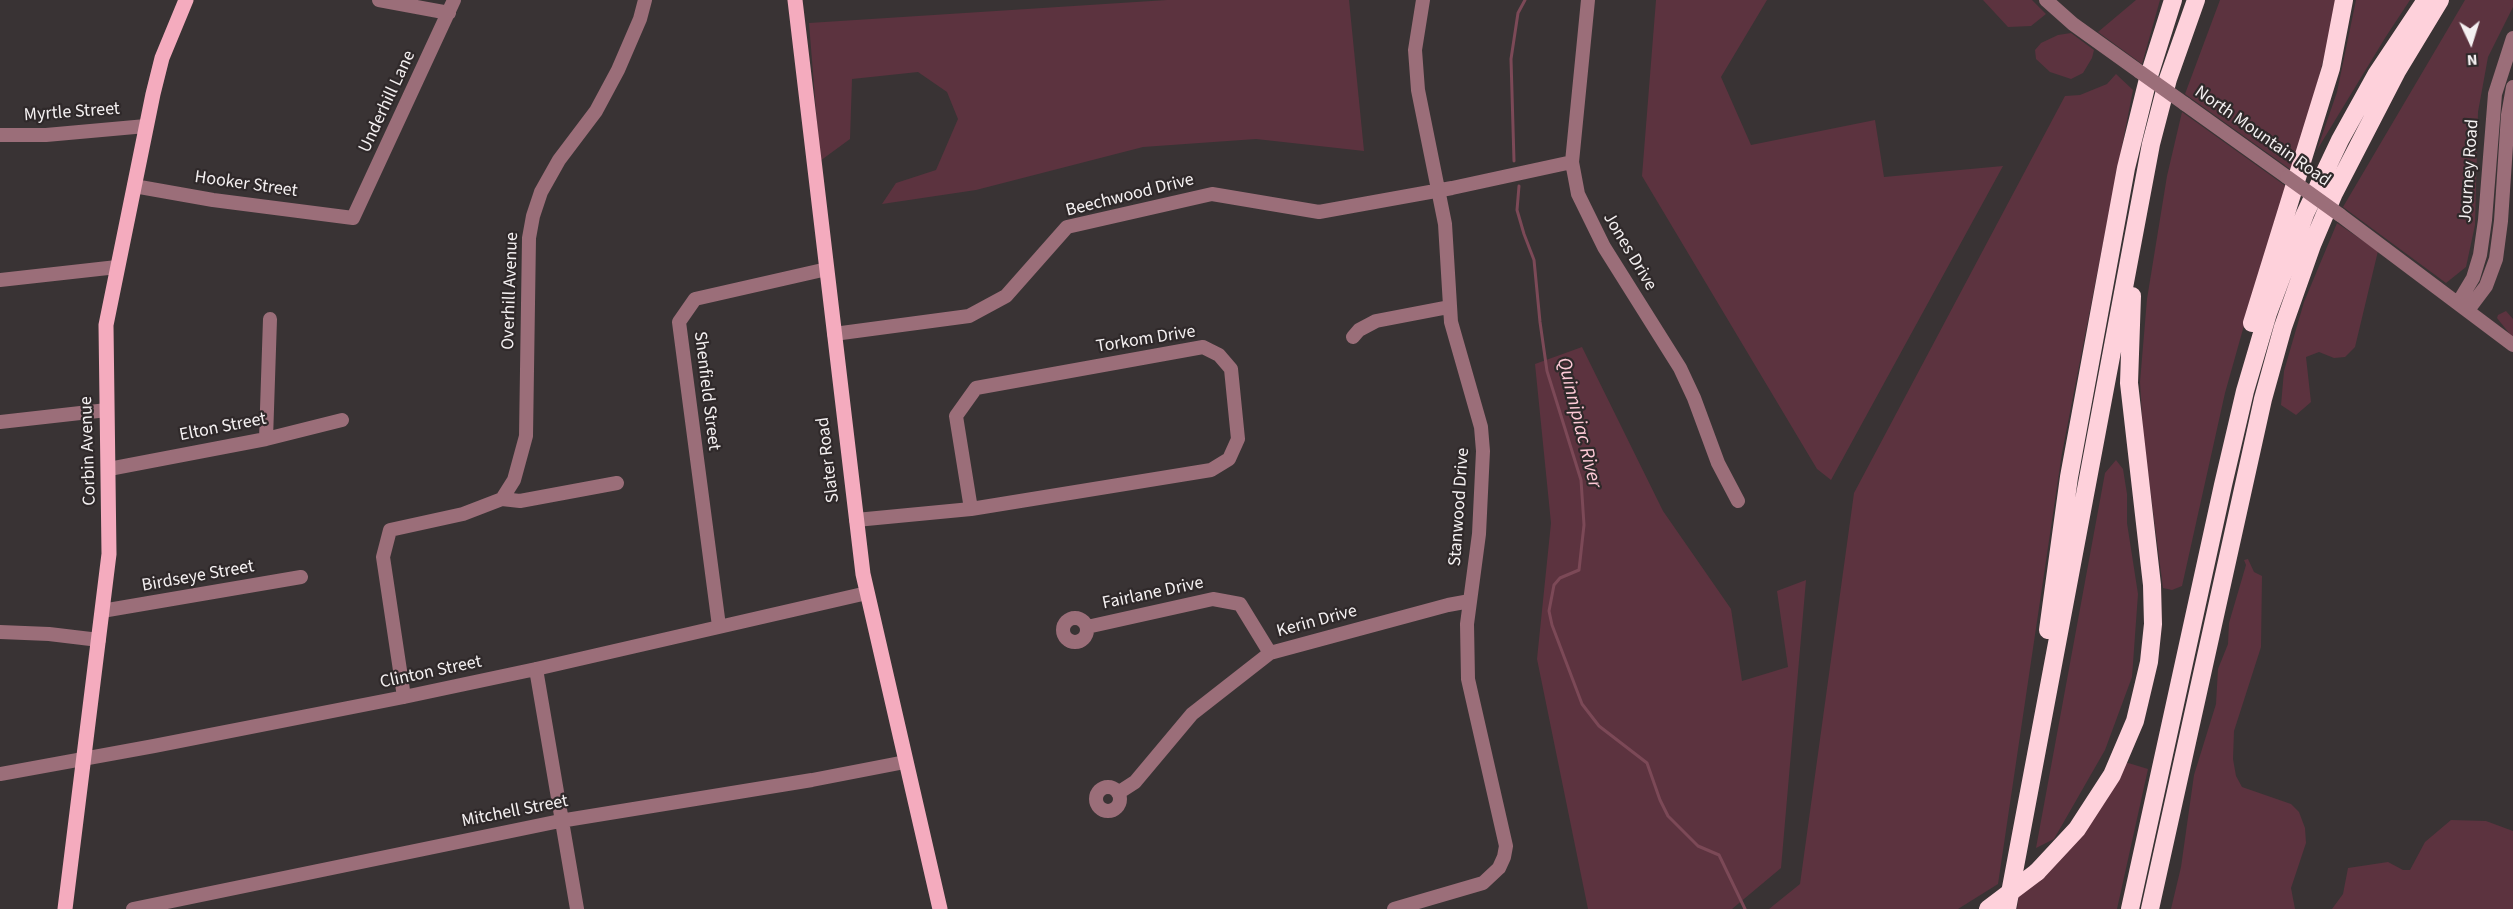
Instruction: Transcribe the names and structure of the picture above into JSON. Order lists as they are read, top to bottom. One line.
{"streets":{"main road":["Corbin Avenue","Slater Road"],"street":["Underhill Lane","Myrtle Street","North Mountain Road","Journey Road","Hooker Street","Beechwood Drive","Jones Drive","Overhill Avenue","Torkom Drive","Shenfield Street","Elton Street","Stanwood Drive","Birdseye Street","Fairlane Drive","Kerin Drive","Clinton Street","Mitchell Street"]},"crossings":[["Underhill Lane","Hooker Street"],["Myrtle Street","Corbin Avenue"],["North Mountain Road","Journey Road"],["Hooker Street","Corbin Avenue"],["Beechwood Drive","Jones Drive"],["Beechwood Drive","Slater Road"],["Beechwood Drive","Stanwood Drive"],["Torkom Drive","Slater Road"],["Shenfield Street","Slater Road"],["Shenfield Street","Clinton Street"],["Elton Street","Corbin Avenue"],["Corbin Avenue","Birdseye Street"],["Corbin Avenue","Clinton Street"],["Slater Road","Clinton Street"],["Slater Road","Mitchell Street"],["Stanwood Drive","Kerin Drive"],["Fairlane Drive","Kerin Drive"]],"water":["Quinnipiac River"],"north":"bottom"}
